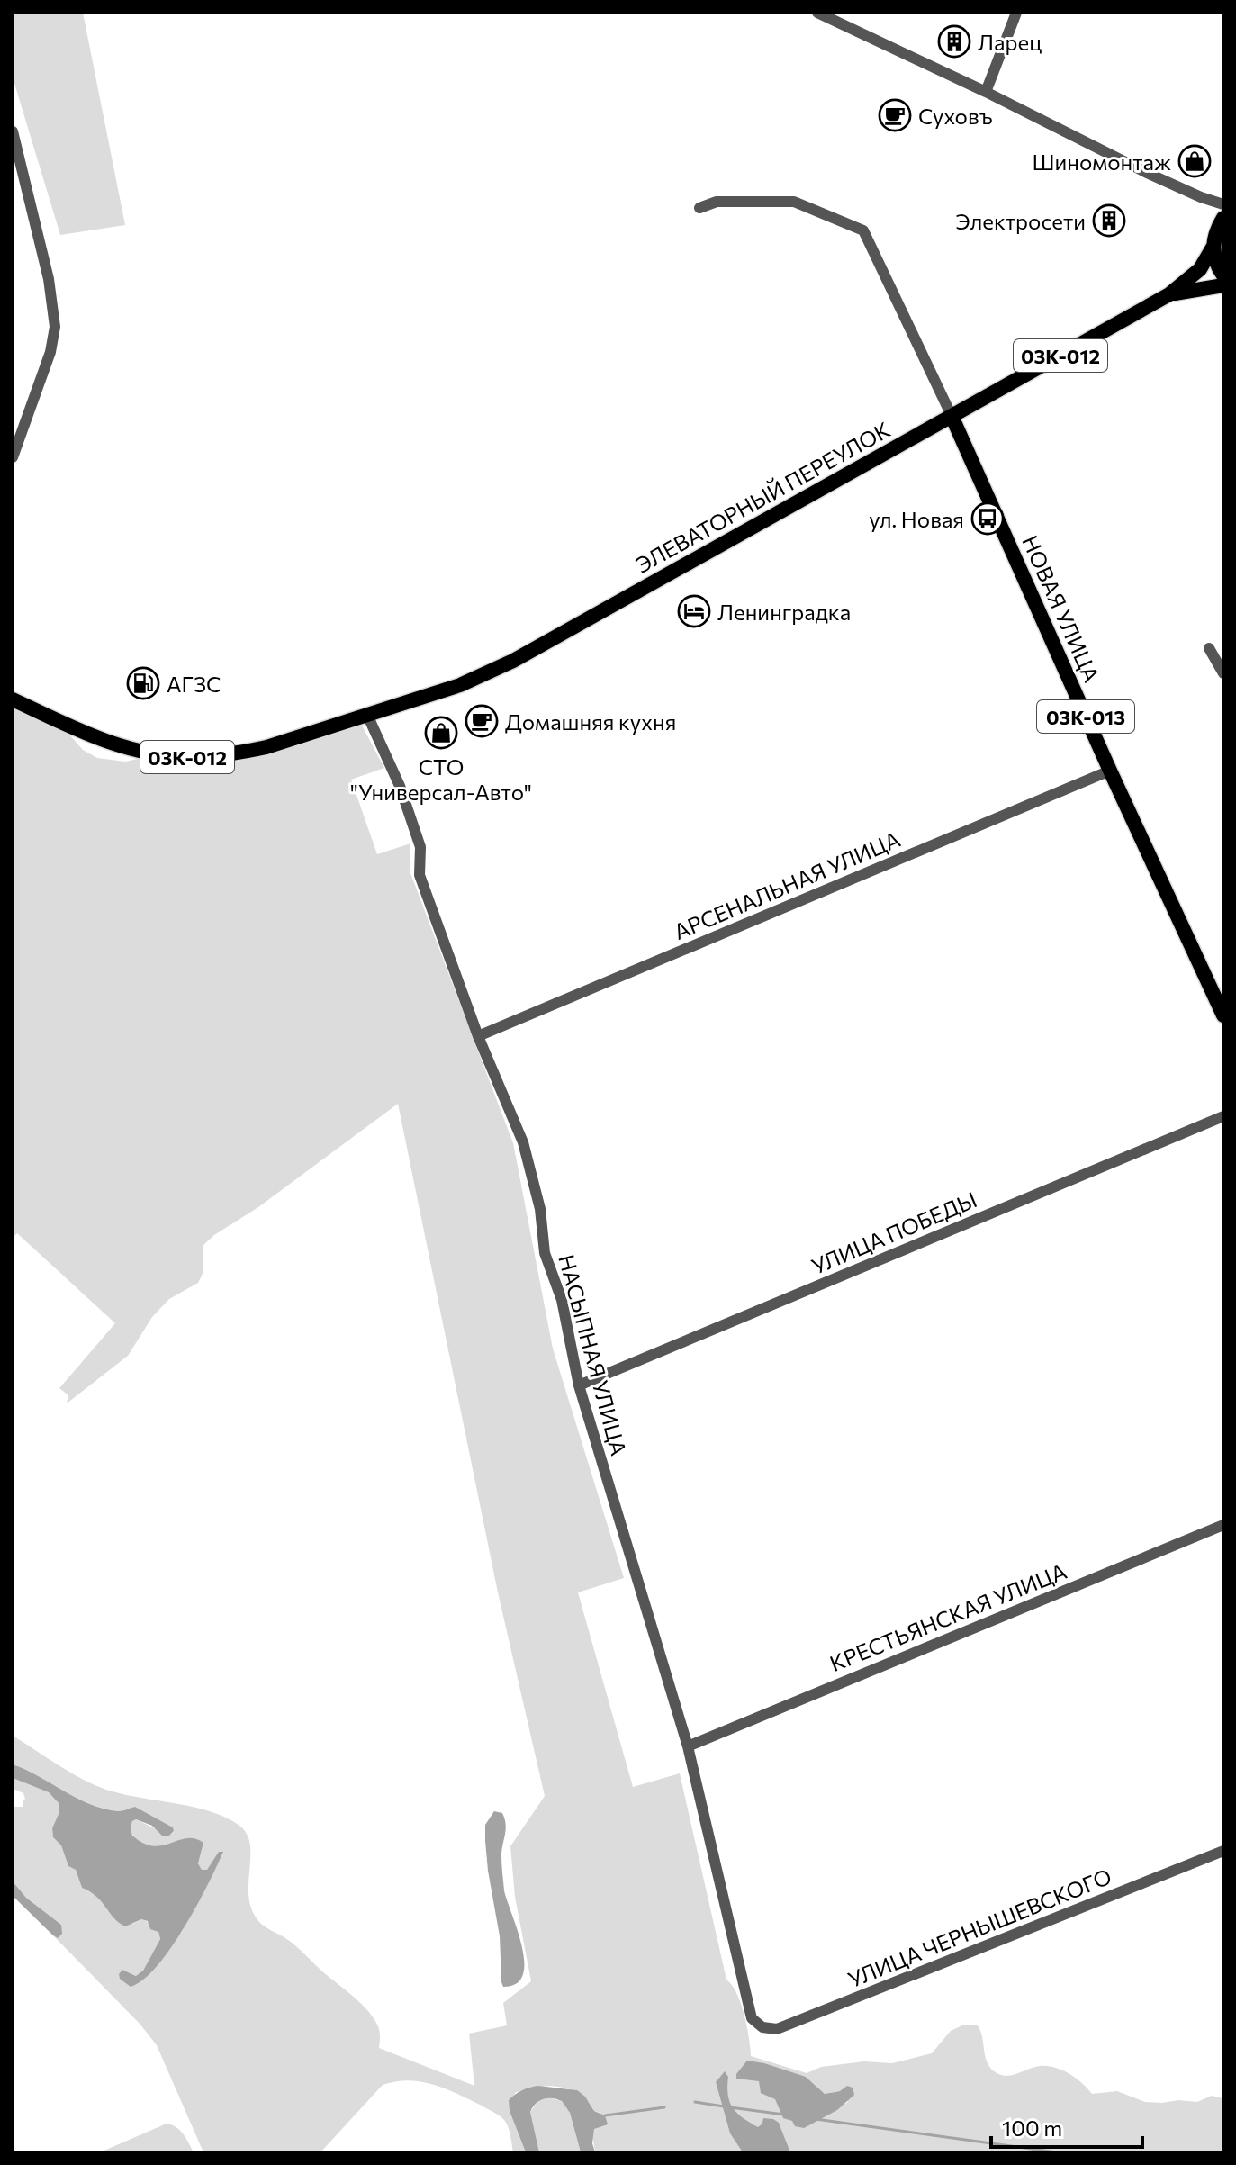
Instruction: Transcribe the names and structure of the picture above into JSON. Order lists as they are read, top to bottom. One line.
{"streets":{"main road":["03К-012","ЭЛЕВАТОРНЫЙ ПЕРЕУЛОК","НОВАЯ УЛИЦА","03К-013"],"street":["АРСЕНАЛЬНАЯ УЛИЦА","УЛИЦА ПОБЕДЫ","НАСЫПНАЯ УЛИЦА","КРЕСТЬЯНСКАЯ УЛИЦА","УЛИЦА ЧЕРНЫШЕВСКОГО"]},"crossings":[["03К-012","ЭЛЕВАТОРНЫЙ ПЕРЕУЛОК"],["03К-012","НАСЫПНАЯ УЛИЦА"],["ЭЛЕВАТОРНЫЙ ПЕРЕУЛОК","НОВАЯ УЛИЦА"],["ЭЛЕВАТОРНЫЙ ПЕРЕУЛОК","НАСЫПНАЯ УЛИЦА"],["НОВАЯ УЛИЦА","АРСЕНАЛЬНАЯ УЛИЦА"],["АРСЕНАЛЬНАЯ УЛИЦА","НАСЫПНАЯ УЛИЦА"],["УЛИЦА ПОБЕДЫ","НАСЫПНАЯ УЛИЦА"],["НАСЫПНАЯ УЛИЦА","КРЕСТЬЯНСКАЯ УЛИЦА"],["НАСЫПНАЯ УЛИЦА","УЛИЦА ЧЕРНЫШЕВСКОГО"]],"places":{"building":["Ларец","Электросети"],"cafe":["Суховъ","Домашняя кухня"],"shop":["Шиномонтаж","СТО \"Универсал-Авто\""],"bus stop":["ул. Новая"],"hotel":["Ленинградка"],"fuel station":["АГЗС"]},"scale_bar":"100 m"}
